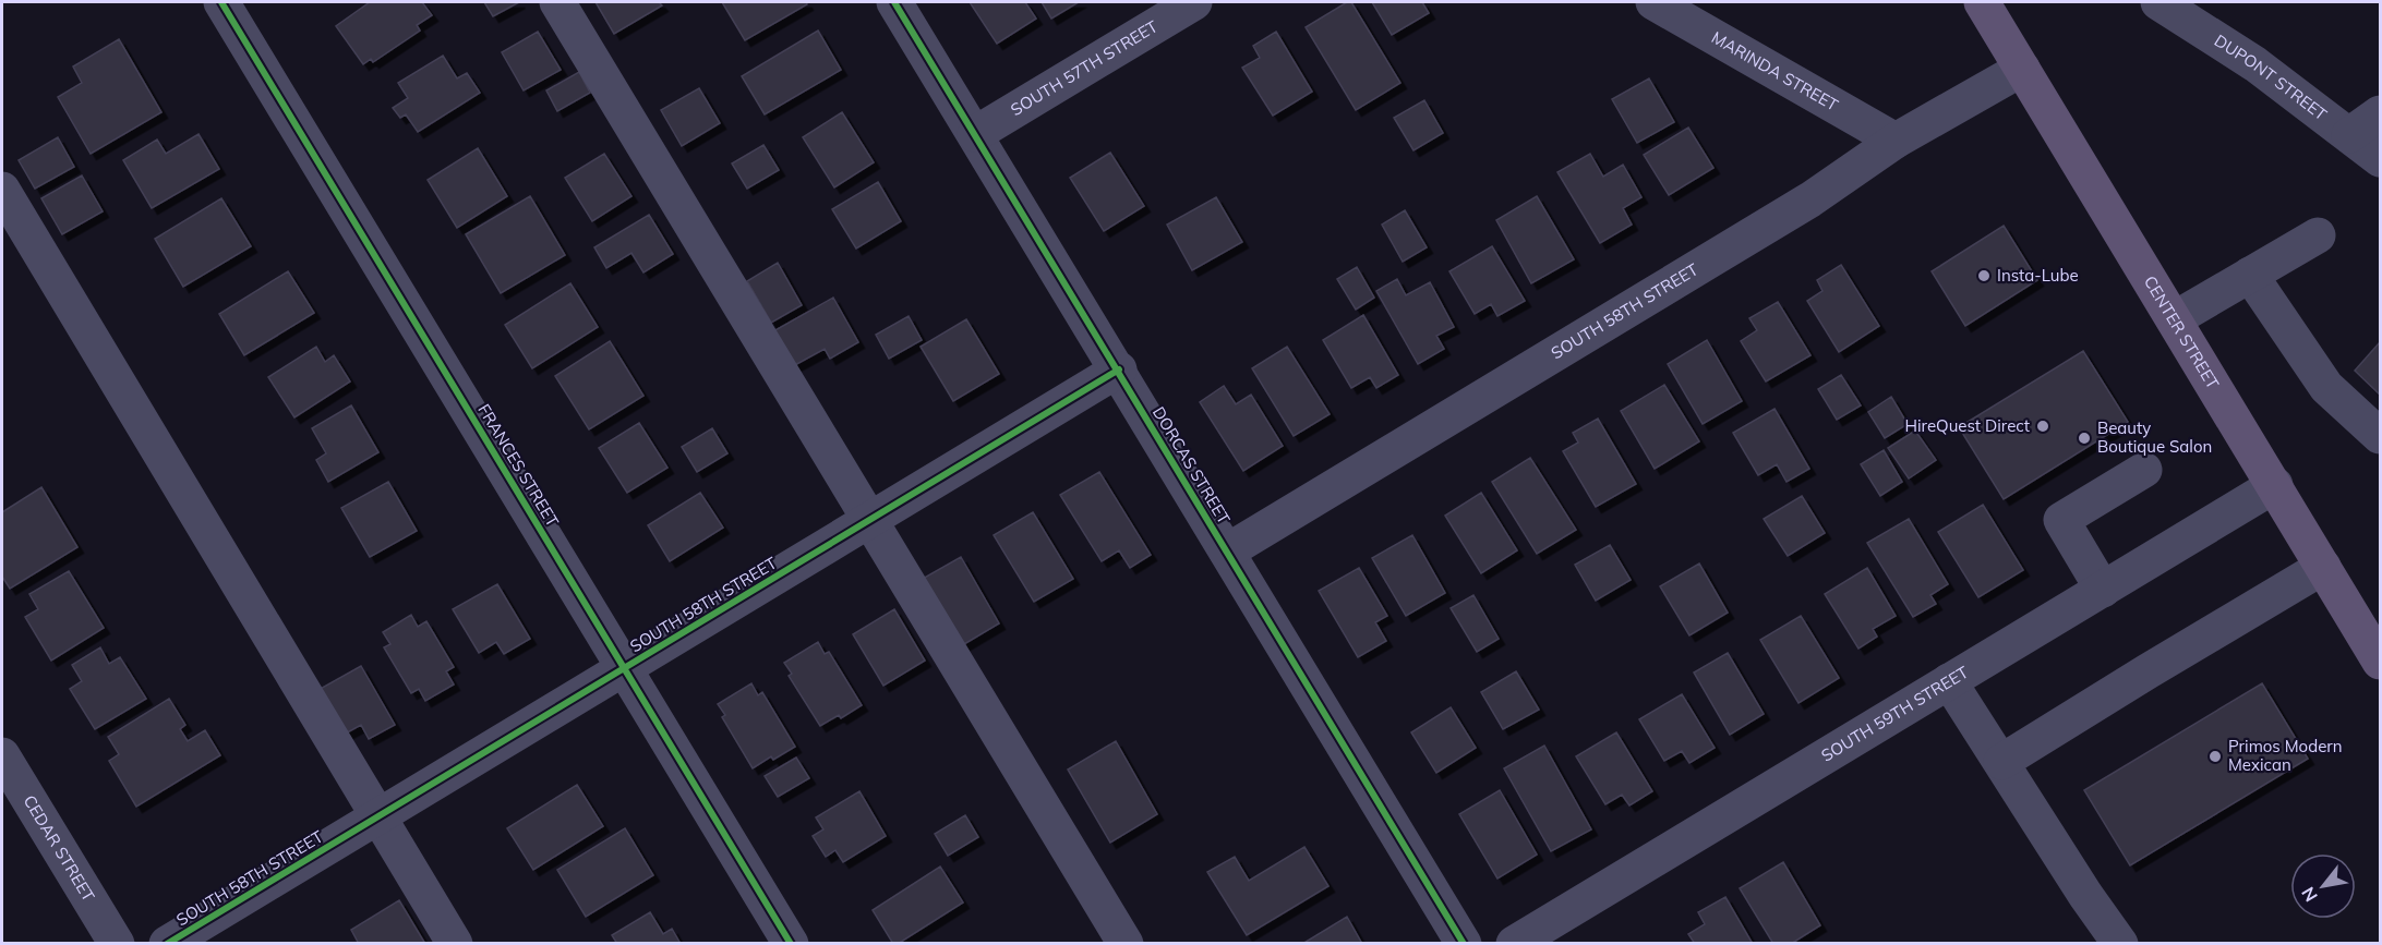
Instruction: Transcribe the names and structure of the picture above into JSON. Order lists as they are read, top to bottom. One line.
{"streets":{"main road":["CENTER STREET"],"street":["SOUTH 57TH STREET","MARINDA STREET","DUPONT STREET","SOUTH 58TH STREET","FRANCES STREET","DORCAS STREET","SOUTH 59TH STREET","CEDAR STREET"]},"crossings":[["SOUTH 57TH STREET","DORCAS STREET"],["MARINDA STREET","SOUTH 58TH STREET"],["SOUTH 58TH STREET","CENTER STREET"],["SOUTH 58TH STREET","FRANCES STREET"],["SOUTH 58TH STREET","DORCAS STREET"],["CENTER STREET","SOUTH 59TH STREET"]],"places":["Insta-Lube","HireQuest Direct","Beauty Boutique Salon","Primos Modern Mexican"],"north":"bottom left"}
